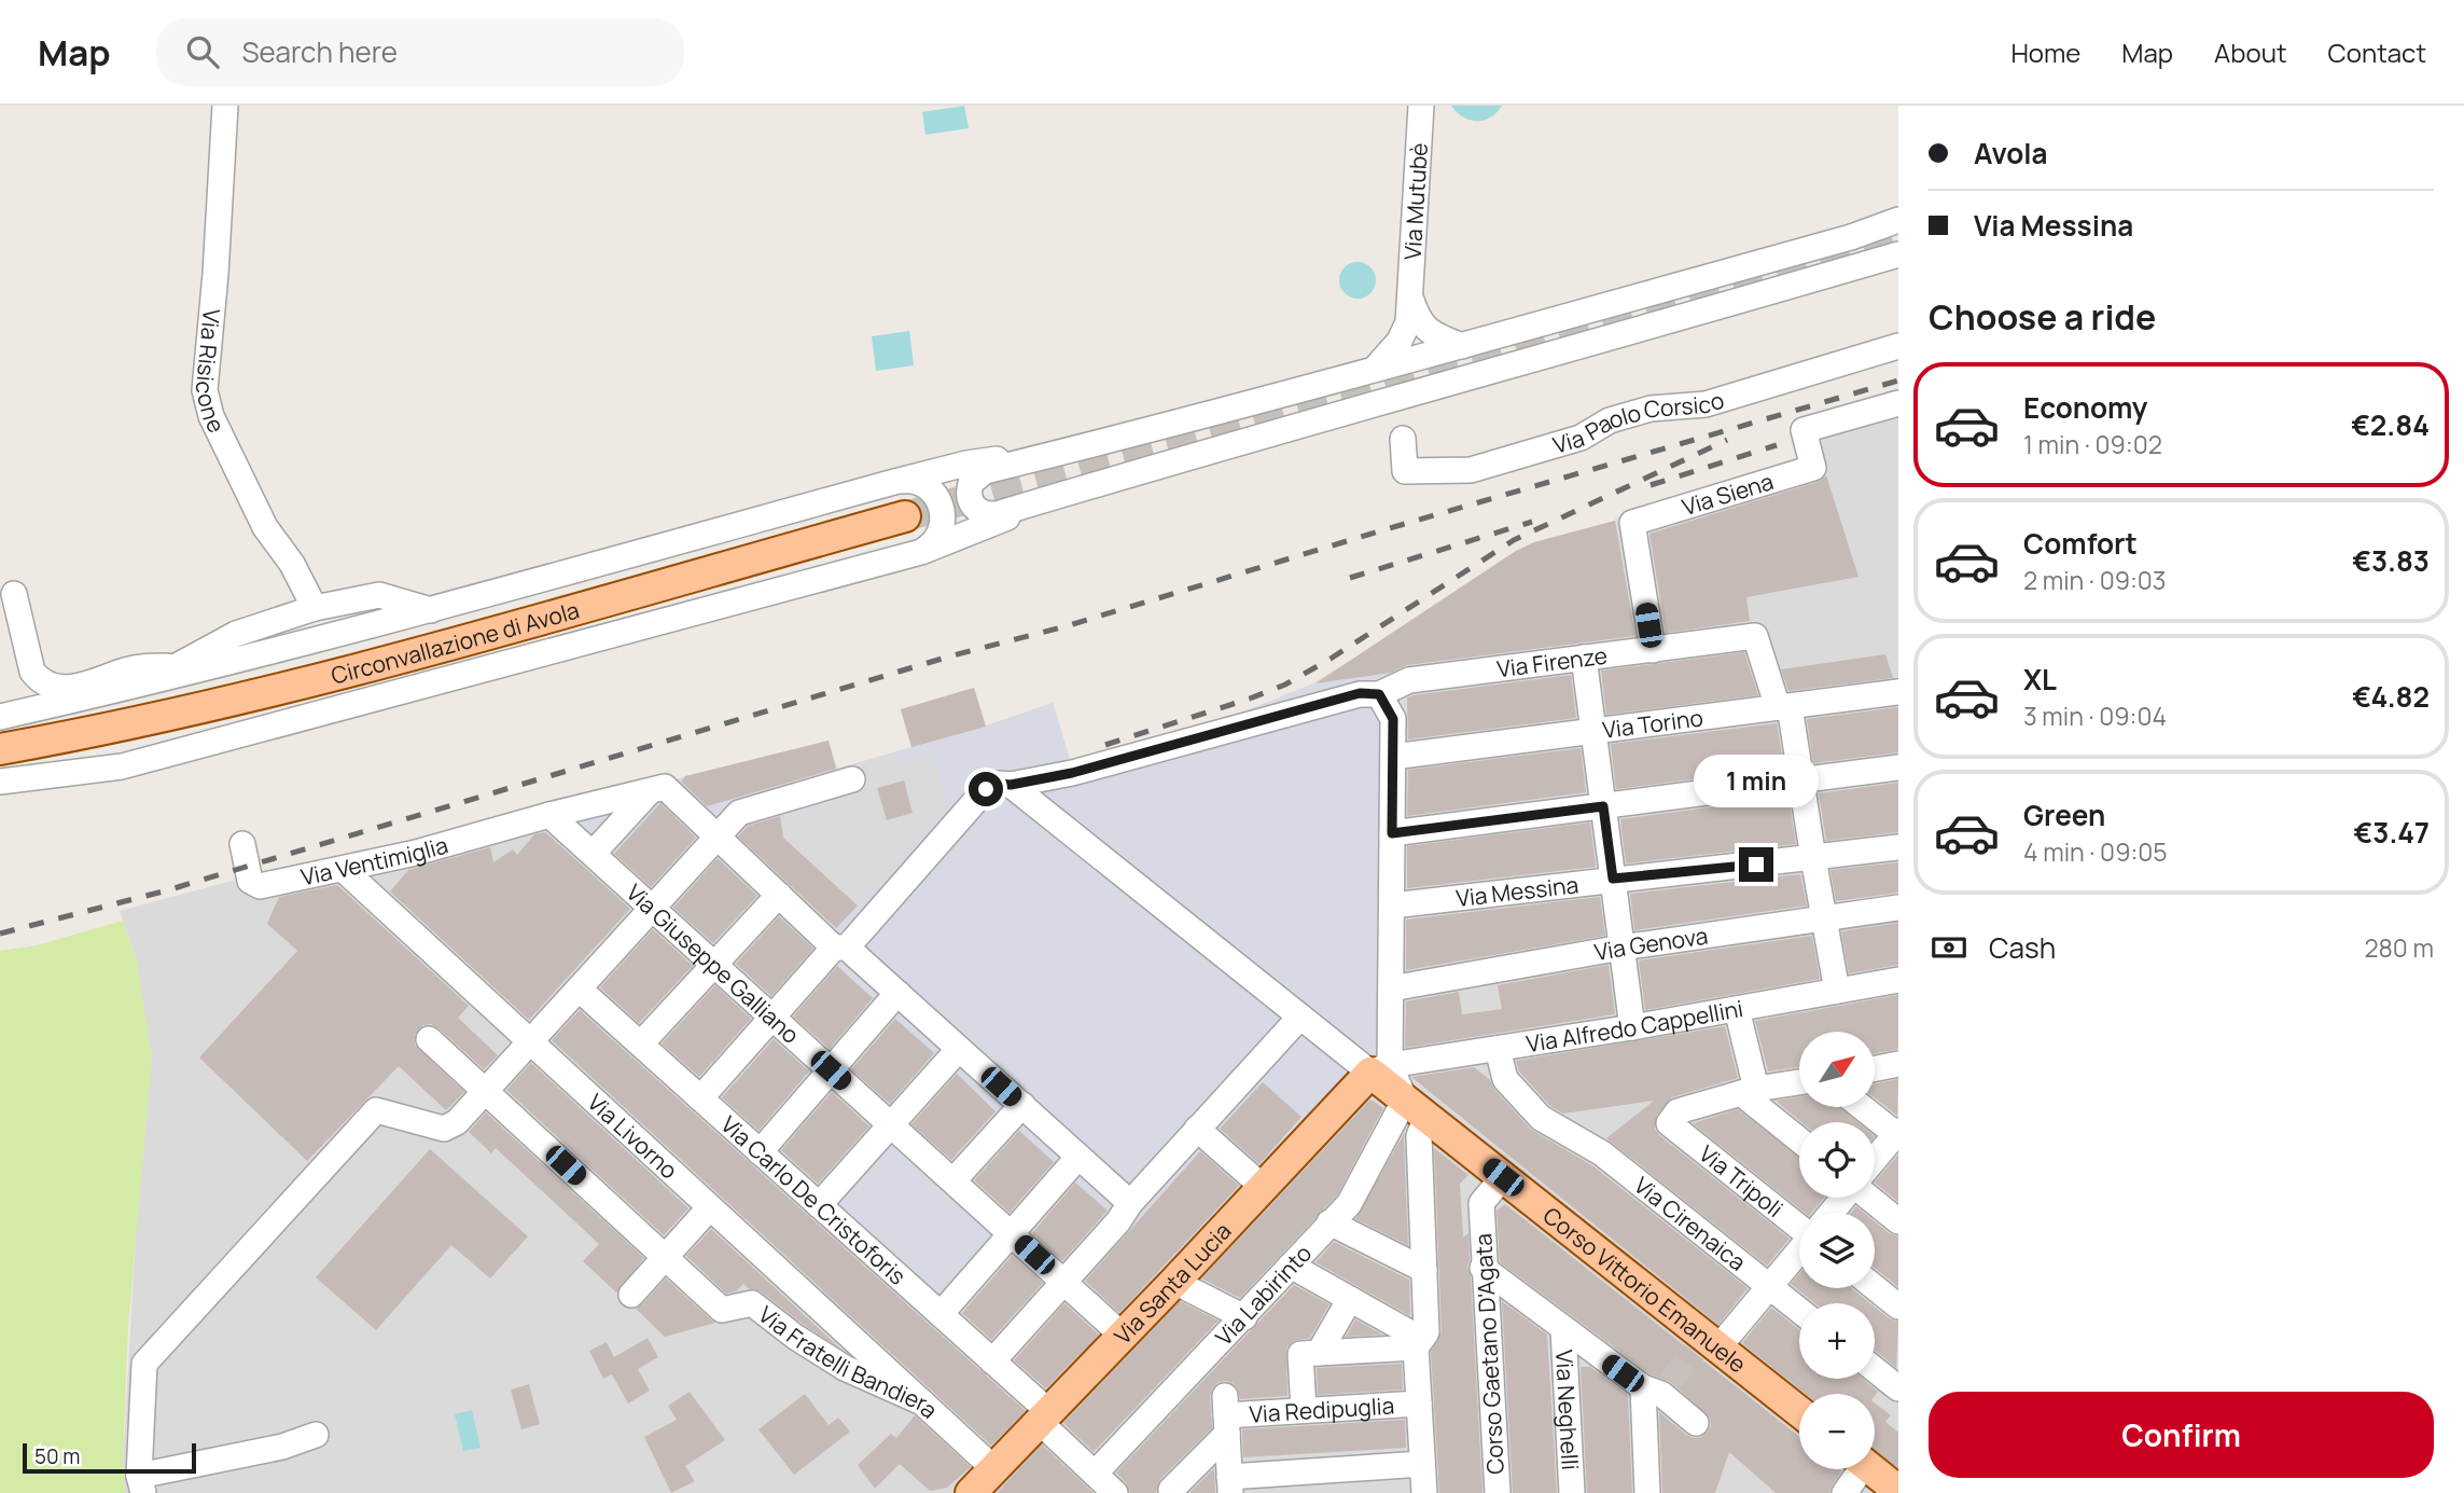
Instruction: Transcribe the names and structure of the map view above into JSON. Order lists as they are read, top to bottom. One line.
{"streets":{"main road":["Circonvallazione di Avola","Via Santa Lucia","Corso Vittorio Emanuele"],"street":["Via Mutubè","Via Risicone","Via Paolo Corsico","Via Siena","Via Firenze","Via Torino","Via Ventimiglia","Via Messina","Via Genova","Via Giuseppe Galliano","Via Alfredo Cappellini","Via Livorno","Via Tripoli","Via Carlo De Cristoforis","Via Cirenaica","Via Labirinto","Corso Gaetano D'Agata","Via Fratelli Bandiera","Via Redipuglia","Via Neghelli"]},"crossings":[["Via Siena","Via Firenze"],["Via Firenze","Via Torino"],["Via Firenze","Via Messina"],["Via Firenze","Via Genova"],["Via Firenze","Via Giuseppe Galliano"],["Via Firenze","Via Alfredo Cappellini"],["Via Firenze","Via Carlo De Cristoforis"],["Via Ventimiglia","Via Giuseppe Galliano"],["Via Ventimiglia","Via Livorno"],["Via Giuseppe Galliano","Via Santa Lucia"],["Via Alfredo Cappellini","Via Cirenaica"],["Via Alfredo Cappellini","Via Santa Lucia"],["Via Alfredo Cappellini","Corso Vittorio Emanuele"],["Via Livorno","Via Fratelli Bandiera"],["Via Carlo De Cristoforis","Via Santa Lucia"],["Via Carlo De Cristoforis","Via Labirinto"],["Via Santa Lucia","Corso Vittorio Emanuele"],["Via Santa Lucia","Via Fratelli Bandiera"],["Corso Vittorio Emanuele","Via Labirinto"],["Corso Vittorio Emanuele","Corso Gaetano D'Agata"]],"scale_bar":"50 m","north":"top right","page":{"header":"Map","search":"Search here","nav":["Home","Map","About","Contact"],"banner":["Avola","Via Messina"],"heading":"Choose a ride","list":[{"name":"Economy","note":"1 min · 09:02","value":"€2.84"},{"name":"Comfort","note":"2 min · 09:03","value":"€3.83"},{"name":"XL","note":"3 min · 09:04","value":"€4.82"},{"name":"Green","note":"4 min · 09:05","value":"€3.47"}],"bubble":"1 min","pay":["Cash","280 m"],"map_buttons":["+","−"],"buttons":"Confirm","scale":"50 m"}}
